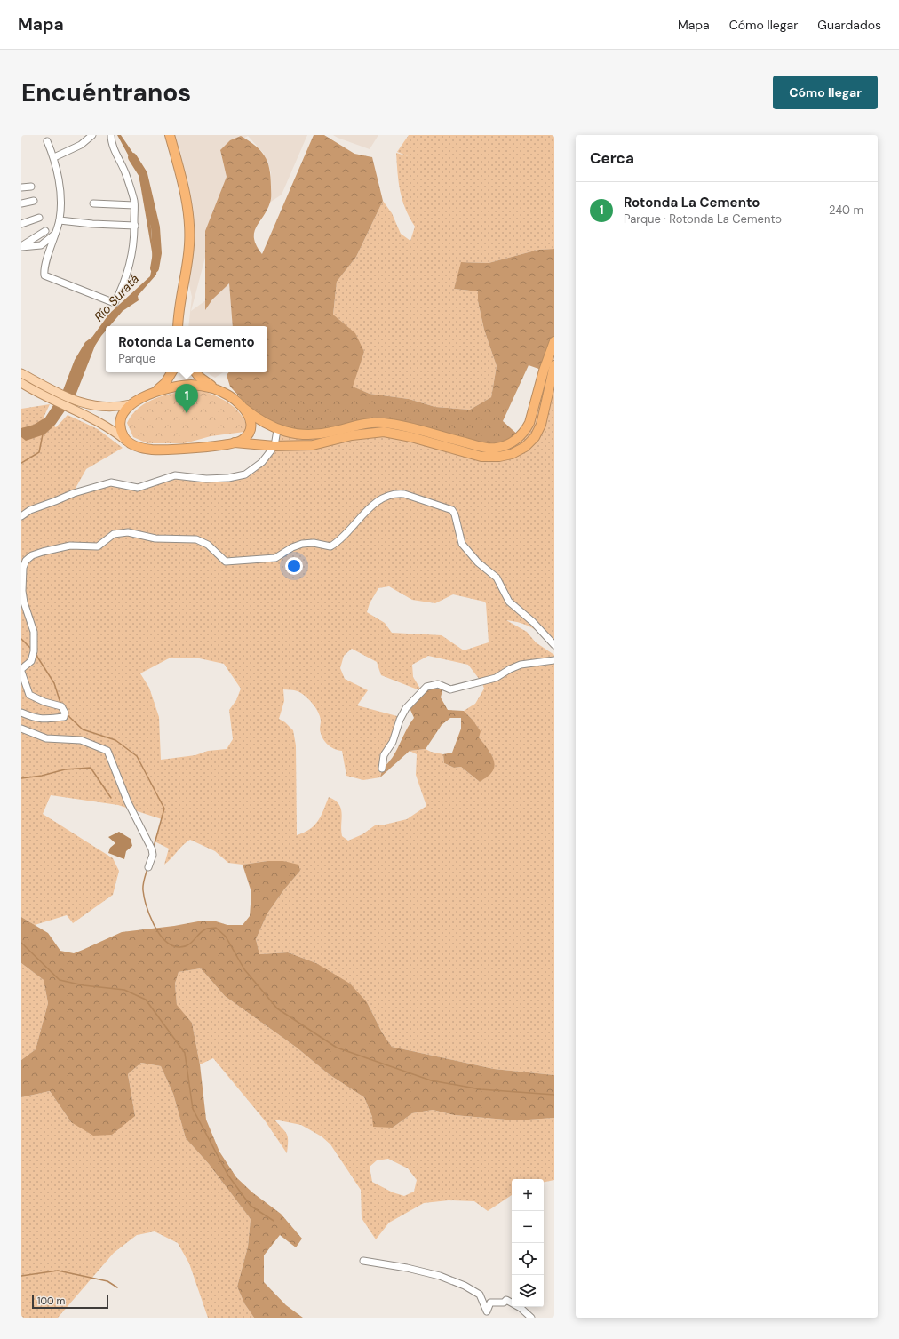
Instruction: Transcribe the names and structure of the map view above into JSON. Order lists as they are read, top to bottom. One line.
{"water":["Río Suratá"],"scale_bar":"100 m","page":{"header":"Mapa","nav":["Mapa","Cómo llegar","Guardados"],"buttons":"Cómo llegar","title":"Encuéntranos","heading":"Cerca","list":[{"mark":"1","name":"Rotonda La Cemento","note":"Parque · Rotonda La Cemento","value":"240 m"}],"popup":["Rotonda La Cemento","Parque"],"pins":"1","map_buttons":["+","−"],"scale":"100 m"}}
